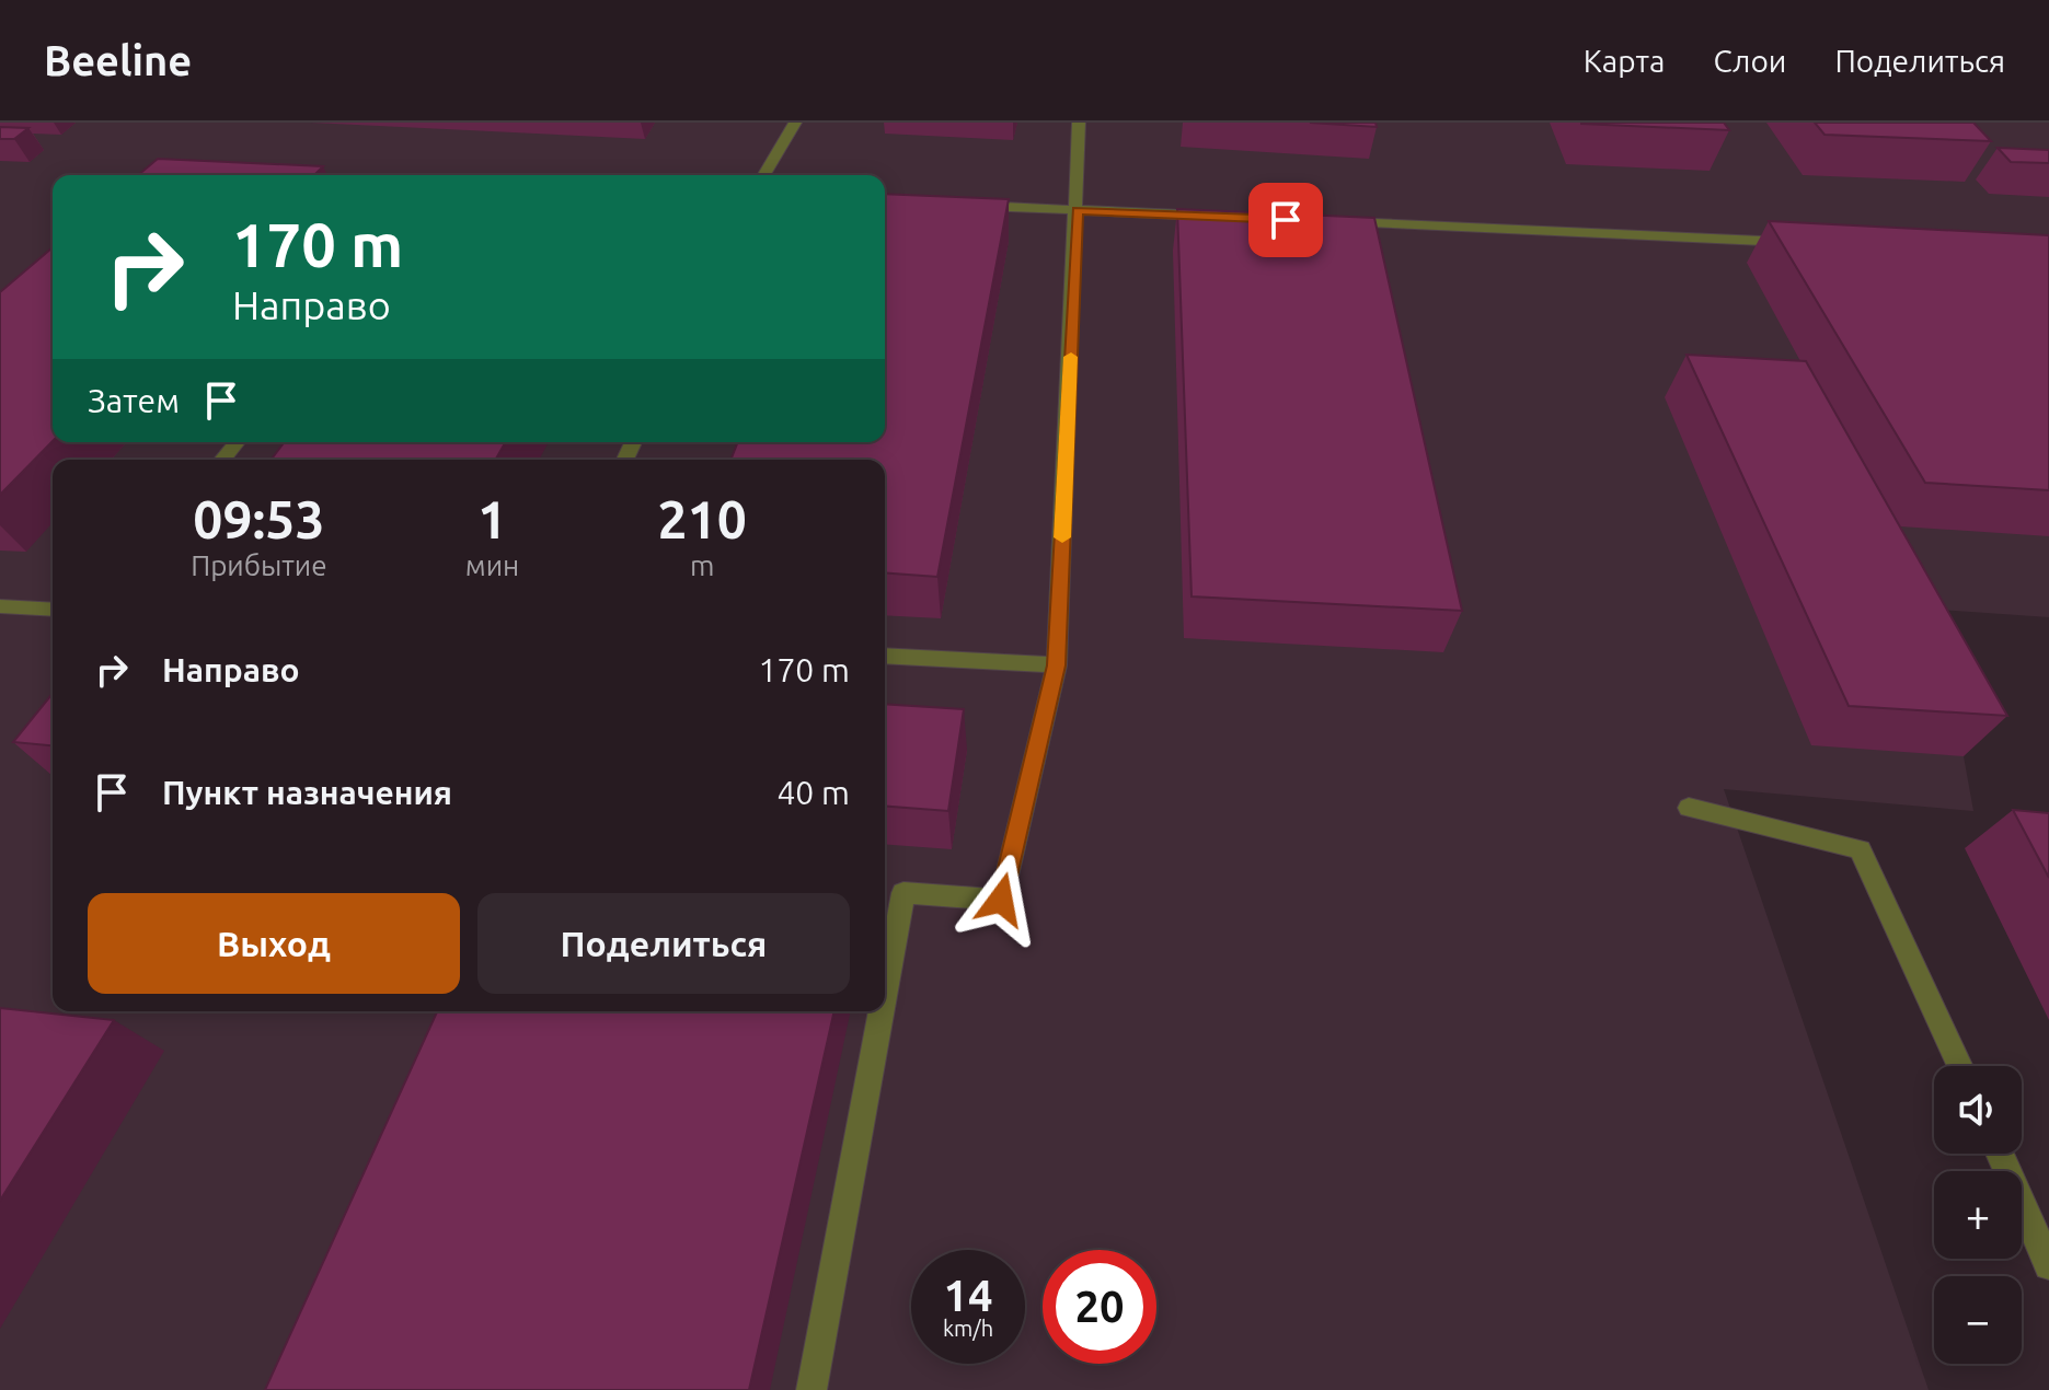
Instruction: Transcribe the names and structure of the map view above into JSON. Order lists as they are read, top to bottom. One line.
{"page":{"header":"Beeline","nav":["Карта","Слои","Поделиться"],"turn":["170 m","Направо"],"then":"Затем","eta":["09:53","Прибытие","1","мин","210","m"],"list":[{"name":"Направо","value":"170 m"},{"name":"Пункт назначения","value":"40 m"}],"buttons":["Выход","Поделиться"],"map_buttons":["+","−"],"speed":"14 km/h","limit":"20"}}
